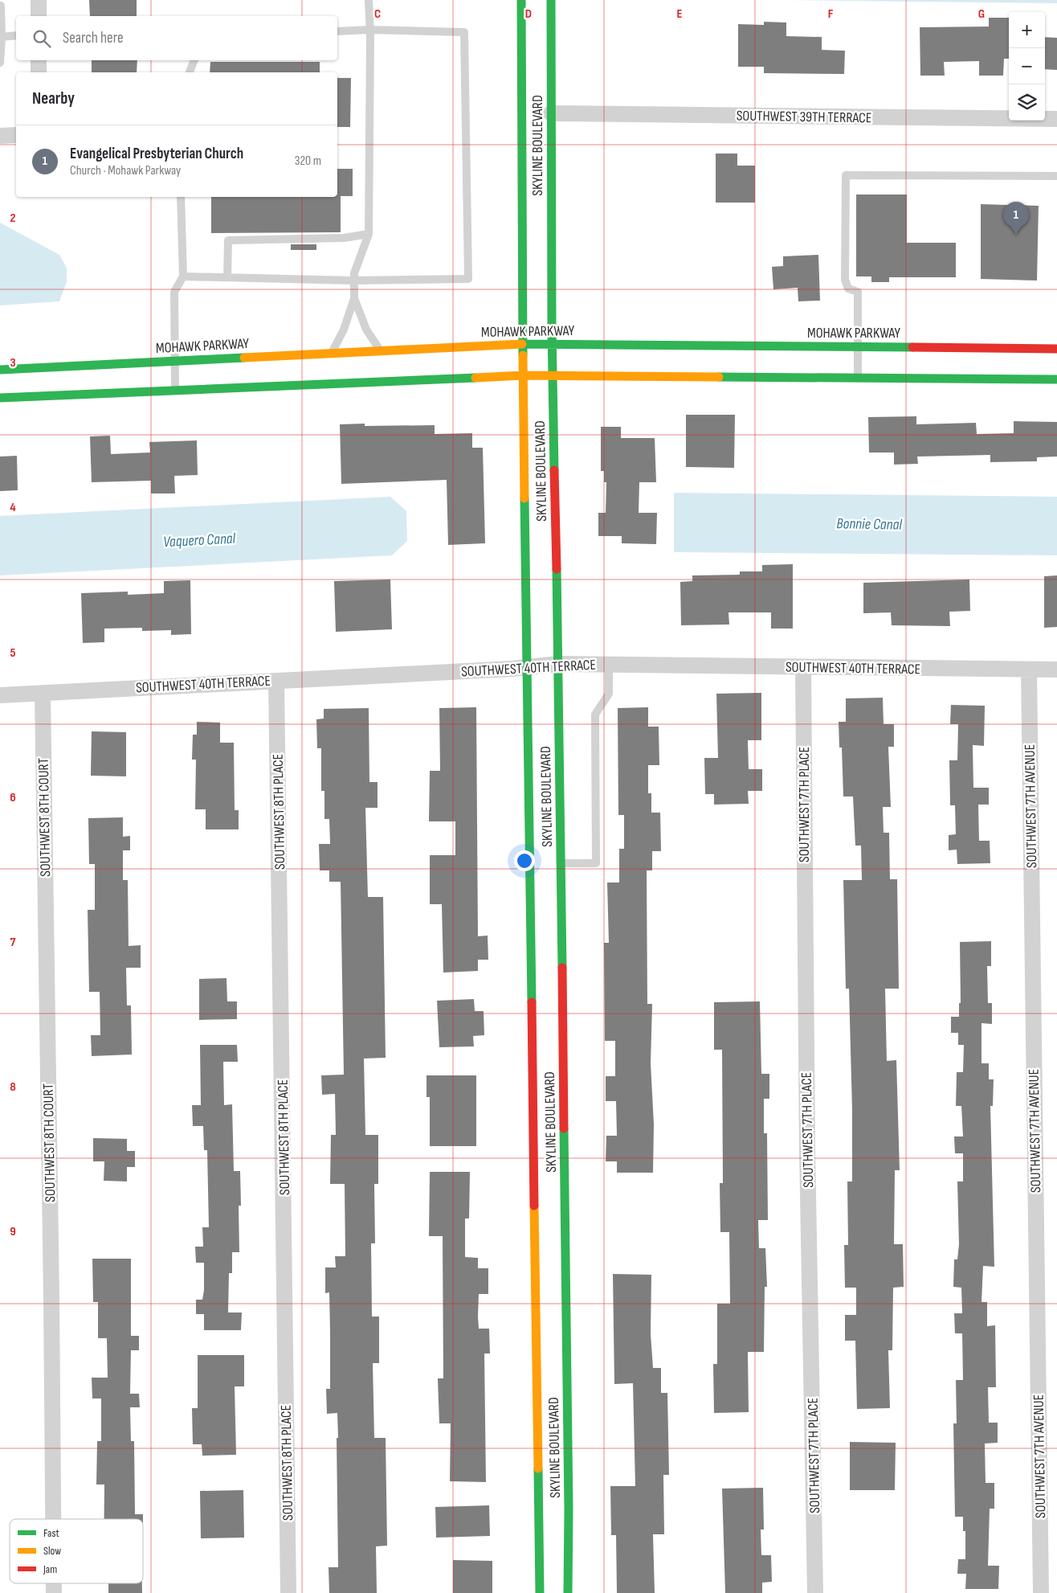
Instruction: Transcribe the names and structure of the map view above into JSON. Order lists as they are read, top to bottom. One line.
{"streets":{"street":["SOUTHWEST 39TH TERRACE","SKYLINE BOULEVARD","MOHAWK PARKWAY","SOUTHWEST 40TH TERRACE","SOUTHWEST 7TH PLACE","SOUTHWEST 7TH AVENUE","SOUTHWEST 8TH PLACE","SOUTHWEST 8TH COURT"]},"crossings":[["SOUTHWEST 39TH TERRACE","SKYLINE BOULEVARD"],["SKYLINE BOULEVARD","MOHAWK PARKWAY"],["SKYLINE BOULEVARD","SOUTHWEST 40TH TERRACE"],["SOUTHWEST 40TH TERRACE","SOUTHWEST 7TH PLACE"],["SOUTHWEST 40TH TERRACE","SOUTHWEST 7TH AVENUE"],["SOUTHWEST 40TH TERRACE","SOUTHWEST 8TH PLACE"],["SOUTHWEST 40TH TERRACE","SOUTHWEST 8TH COURT"]],"water":["Bonnie Canal","Vaquero Canal"],"legend":["Fast","Slow","Jam"],"page":{"map_buttons":["+","−"],"search":"Search here","heading":"Nearby","list":[{"mark":"1","name":"Evangelical Presbyterian Church","note":"Church · Mohawk Parkway","value":"320 m"}],"pins":"1"},"grid":{"columns":["C","D","E","F","G"],"rows":["2","3","4","5","6","7","8","9"]}}
